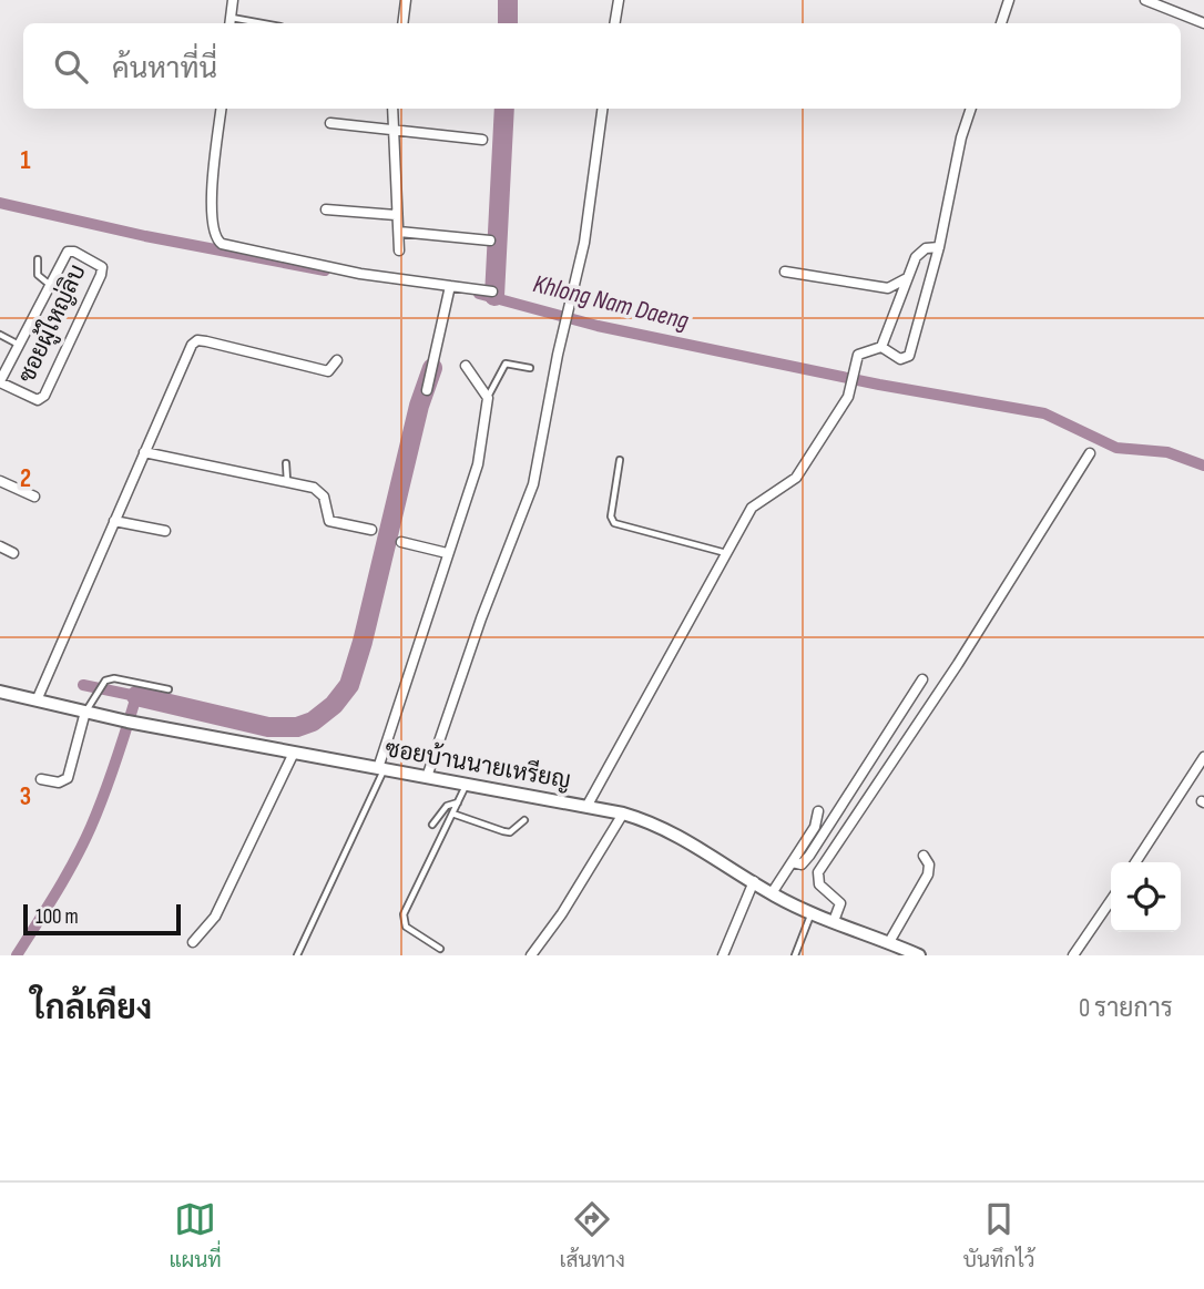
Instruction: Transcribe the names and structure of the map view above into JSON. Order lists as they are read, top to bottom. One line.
{"streets":{"street":["ซอยผู้ใหญ่ลิบ","ซอยบ้านนายเหรียญ"]},"water":["Khlong Nam Daeng"],"scale_bar":"100 m","page":{"search":"ค้นหาที่นี่","scale":"100 m","heading":["ใกล้เคียง","0 รายการ"],"nav":["แผนที่","เส้นทาง","บันทึกไว้"]},"grid":{"rows":["1","2","3"]}}
